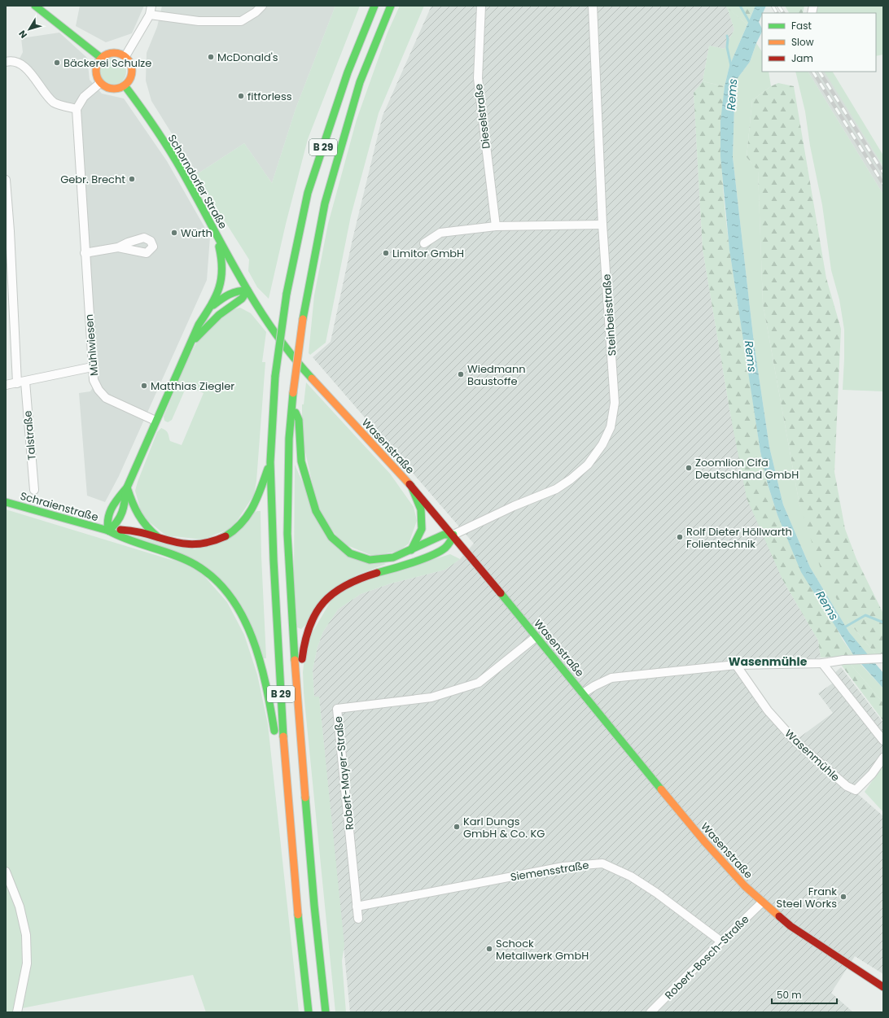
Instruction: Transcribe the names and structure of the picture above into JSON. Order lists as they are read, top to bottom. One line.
{"streets":{"main road":["B 29","Schorndorfer Straße","Wasenstraße","Schraienstraße"],"street":["Dieselstraße","Steinbeisstraße","Mühlwiesen","Talstraße","Wasenmühle","Robert-Mayer-Straße","Siemensstraße","Robert-Bosch-Straße"]},"crossings":[["Schorndorfer Straße","Wasenstraße"],["Steinbeisstraße","Wasenstraße"],["Wasenstraße","Robert-Mayer-Straße"],["Wasenstraße","Robert-Bosch-Straße"],["Robert-Mayer-Straße","Siemensstraße"],["Siemensstraße","Robert-Bosch-Straße"]],"districts":["Wasenmühle"],"water":["Rems"],"places":["McDonald's","Bäckerei Schulze","fitforless","Gebr. Brecht","Würth","Limitor GmbH","Wiedmann Baustoffe","Matthias Ziegler","Zoomlion Cifa Deutschland GmbH","Rolf Dieter Höllwarth Folientechnik","Karl Dungs GmbH & Co. KG","Frank Steel Works","Schock Metallwerk GmbH"],"legend":["Fast","Slow","Jam"],"scale_bar":"50 m","north":"bottom left"}
